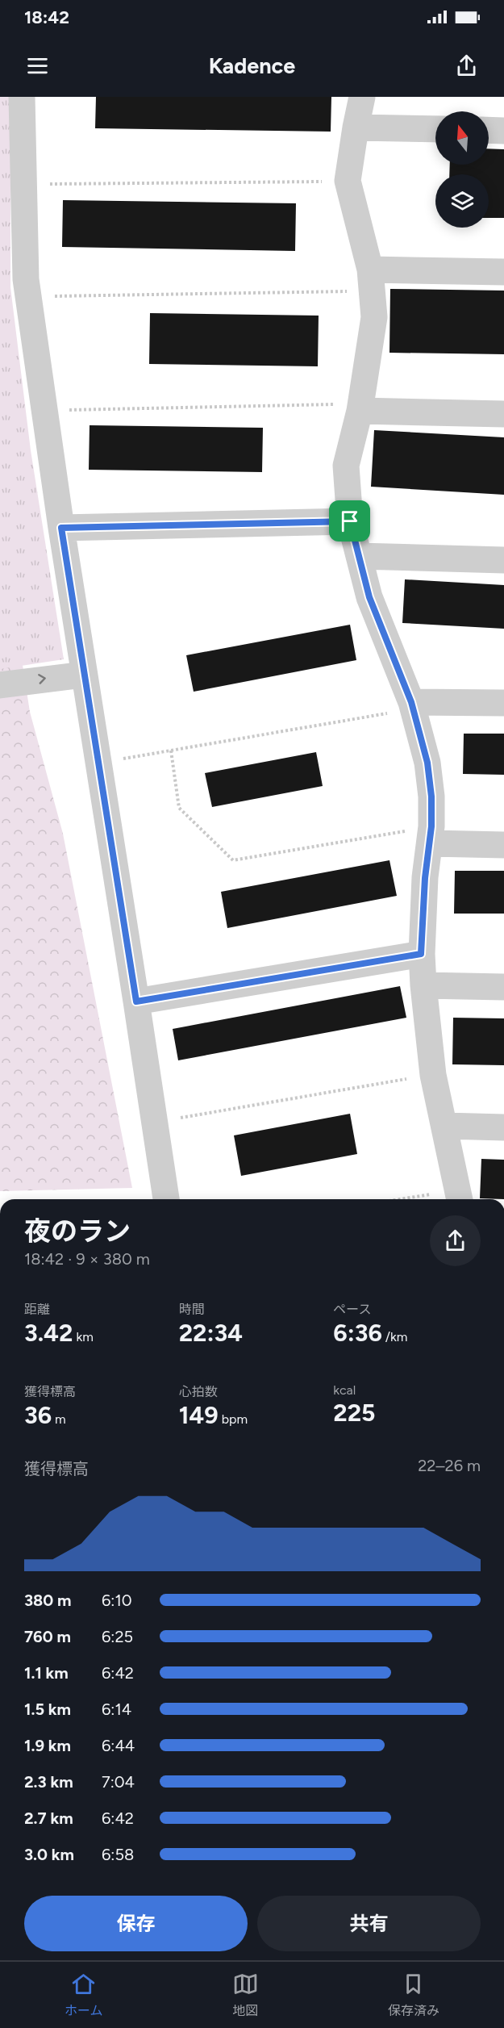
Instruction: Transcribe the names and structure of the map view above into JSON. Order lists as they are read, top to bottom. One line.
{"north":"top","page":{"status":"18:42","header":"Kadence","heading":["夜のラン","18:42 · 9 × 380 m"],"stats":[["距離","3.42 km"],["時間","22:34"],["ペース","6:36 /km"],["獲得標高","36 m"],["心拍数","149 bpm"],["kcal","225"]],"chart":["獲得標高","22–26 m"],"list":[{"name":"380 m","note":"6:10"},{"name":"760 m","note":"6:25"},{"name":"1.1 km","note":"6:42"},{"name":"1.5 km","note":"6:14"},{"name":"1.9 km","note":"6:44"},{"name":"2.3 km","note":"7:04"},{"name":"2.7 km","note":"6:42"},{"name":"3.0 km","note":"6:58"}],"buttons":["保存","共有"],"tabs":["ホーム","地図","保存済み"]}}
